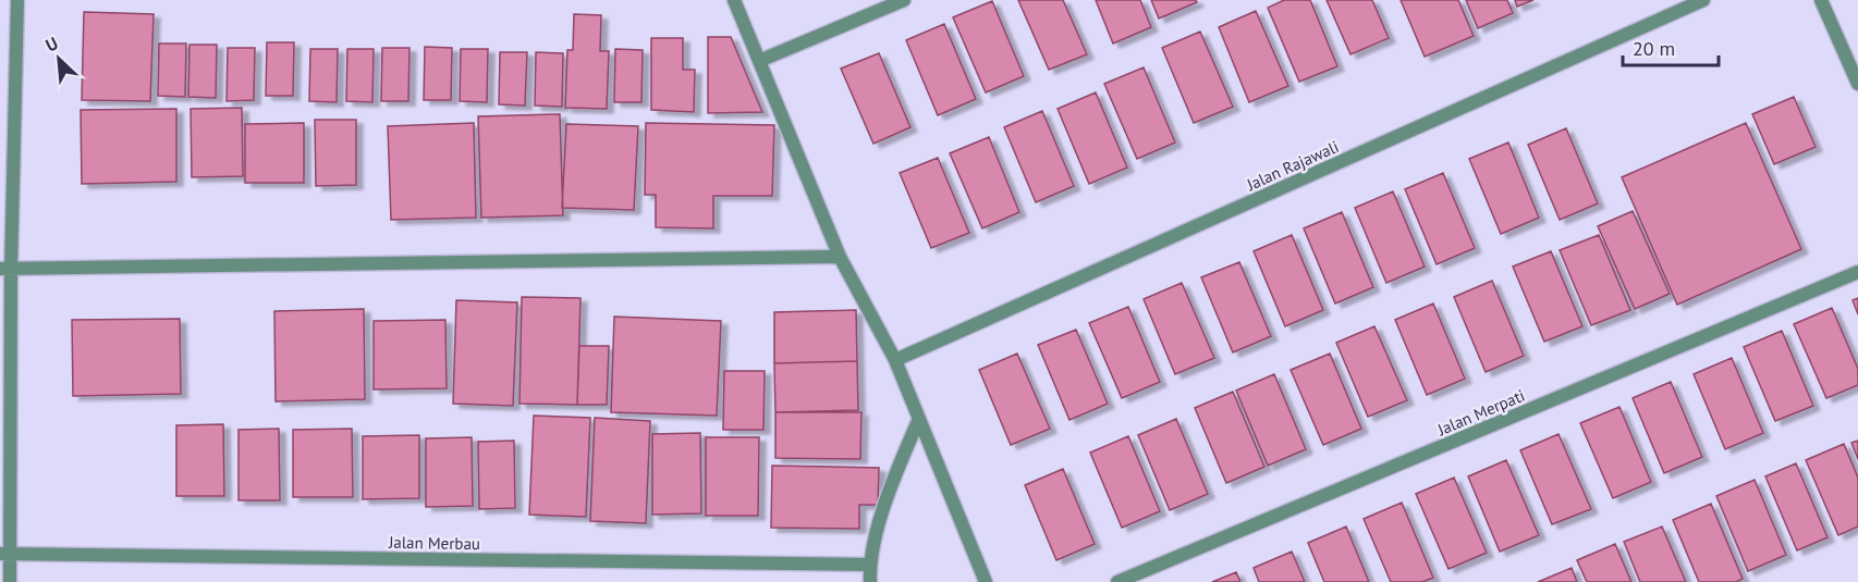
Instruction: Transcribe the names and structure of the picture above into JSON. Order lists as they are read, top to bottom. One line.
{"streets":{"street":["Jalan Rajawali","Jalan Merpati","Jalan Merbau"]},"scale_bar":"20 m","north":"top left"}
